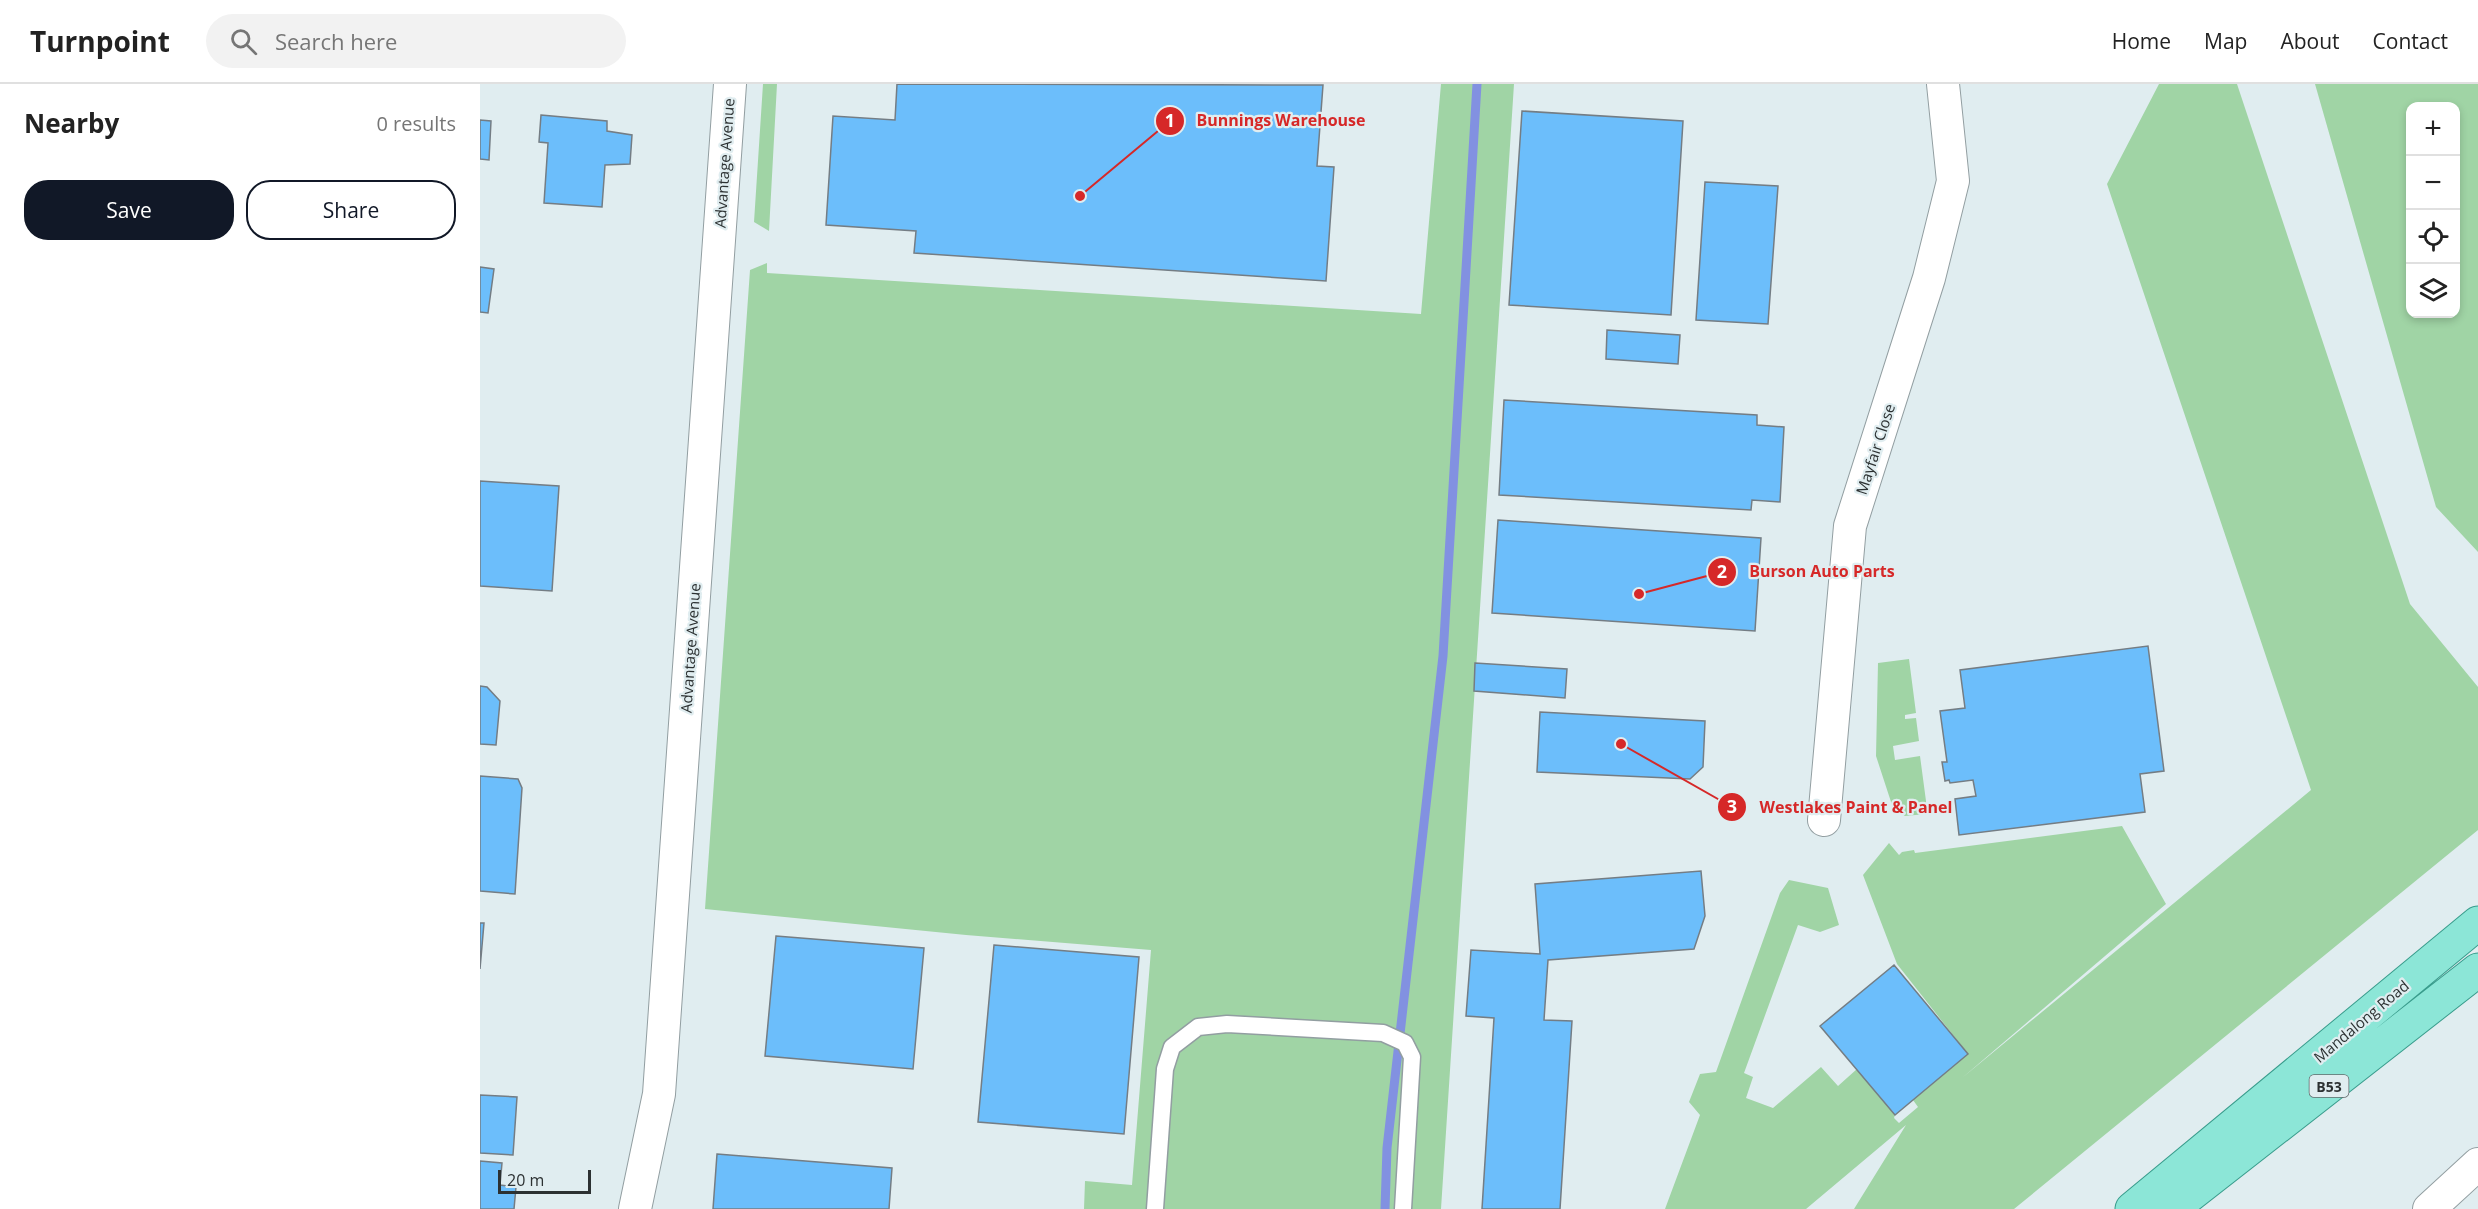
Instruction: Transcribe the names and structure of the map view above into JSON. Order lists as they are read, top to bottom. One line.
{"streets":{"main road":["Mandalong Road","B53"],"street":["Advantage Avenue","Mayfair Close"]},"places":["Bunnings Warehouse","Burson Auto Parts","Westlakes Paint & Panel"],"scale_bar":"20 m","page":{"header":"Turnpoint","search":"Search here","nav":["Home","Map","About","Contact"],"heading":["Nearby","0 results"],"map_buttons":["+","−"],"buttons":["Save","Share"],"scale":"20 m"}}
